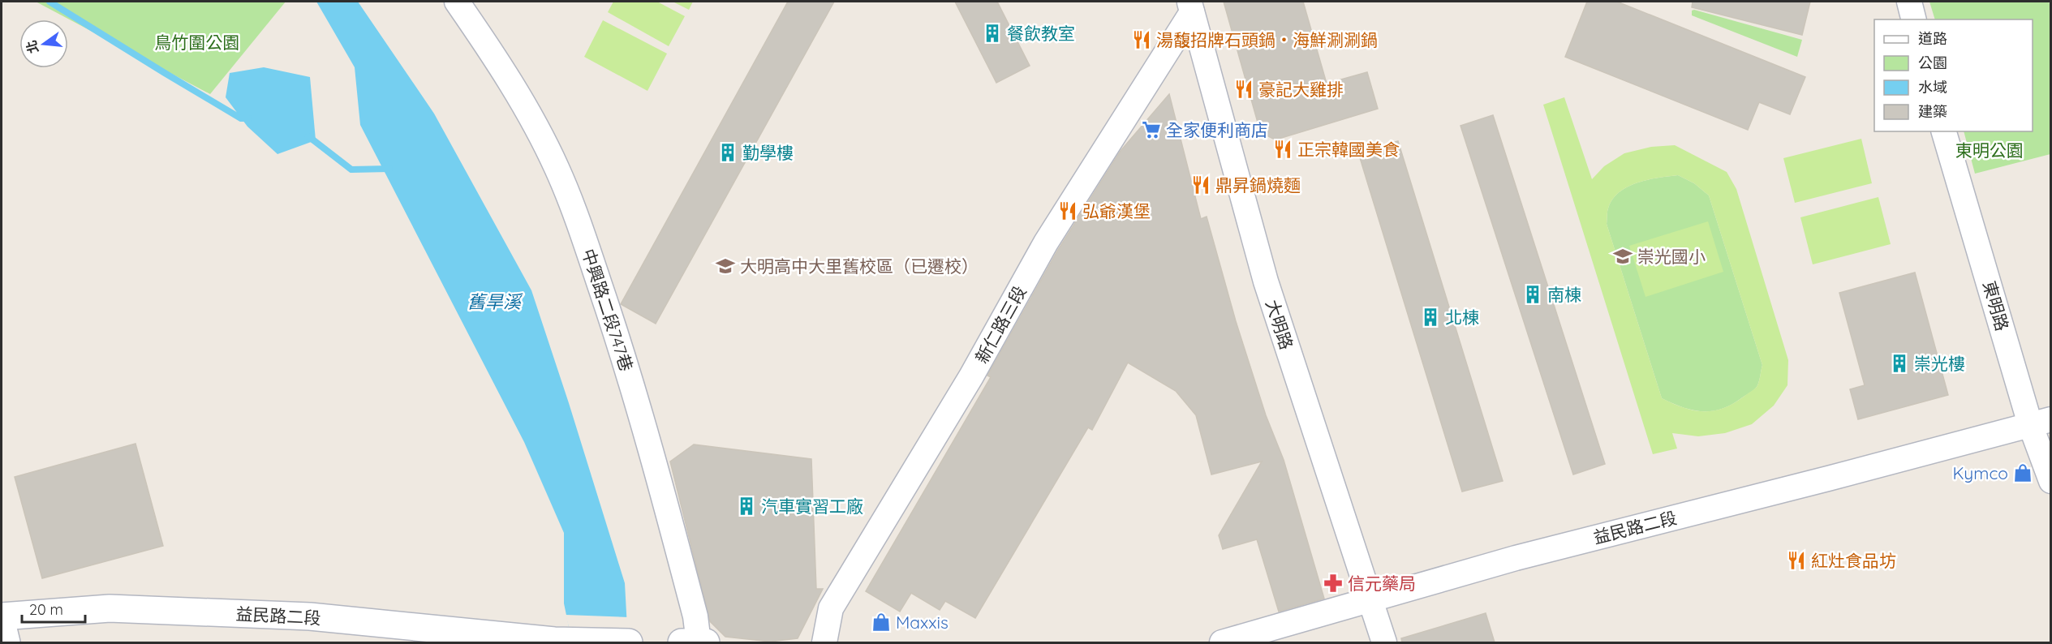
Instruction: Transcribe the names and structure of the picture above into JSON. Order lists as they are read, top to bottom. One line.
{"streets":{"street":["東明路","中興路二段747巷","新仁路三段","大明路","益民路二段"]},"crossings":[["東明路","益民路二段"],["新仁路三段","大明路"],["大明路","益民路二段"]],"water":["舊旱溪"],"parks":["鳥竹圍公園","東明公園"],"places":{"building":["餐飲教室","勤學樓","南棟","北棟","崇光樓","汽車實習工廠"],"restaurant":["湯馥招牌石頭鍋‧海鮮涮涮鍋","豪記大雞排","正宗韓國美食","鼎昇鍋燒麵","弘爺漢堡","紅灶食品坊"],"supermarket":["全家便利商店"],"school or university":["崇光國小","大明高中大里舊校區（已遷校）"],"shop":["Kymco","Maxxis"],"pharmacy":["信元藥局"]},"legend":["道路","公園","水域","建築"],"scale_bar":"20 m","north":"left"}
